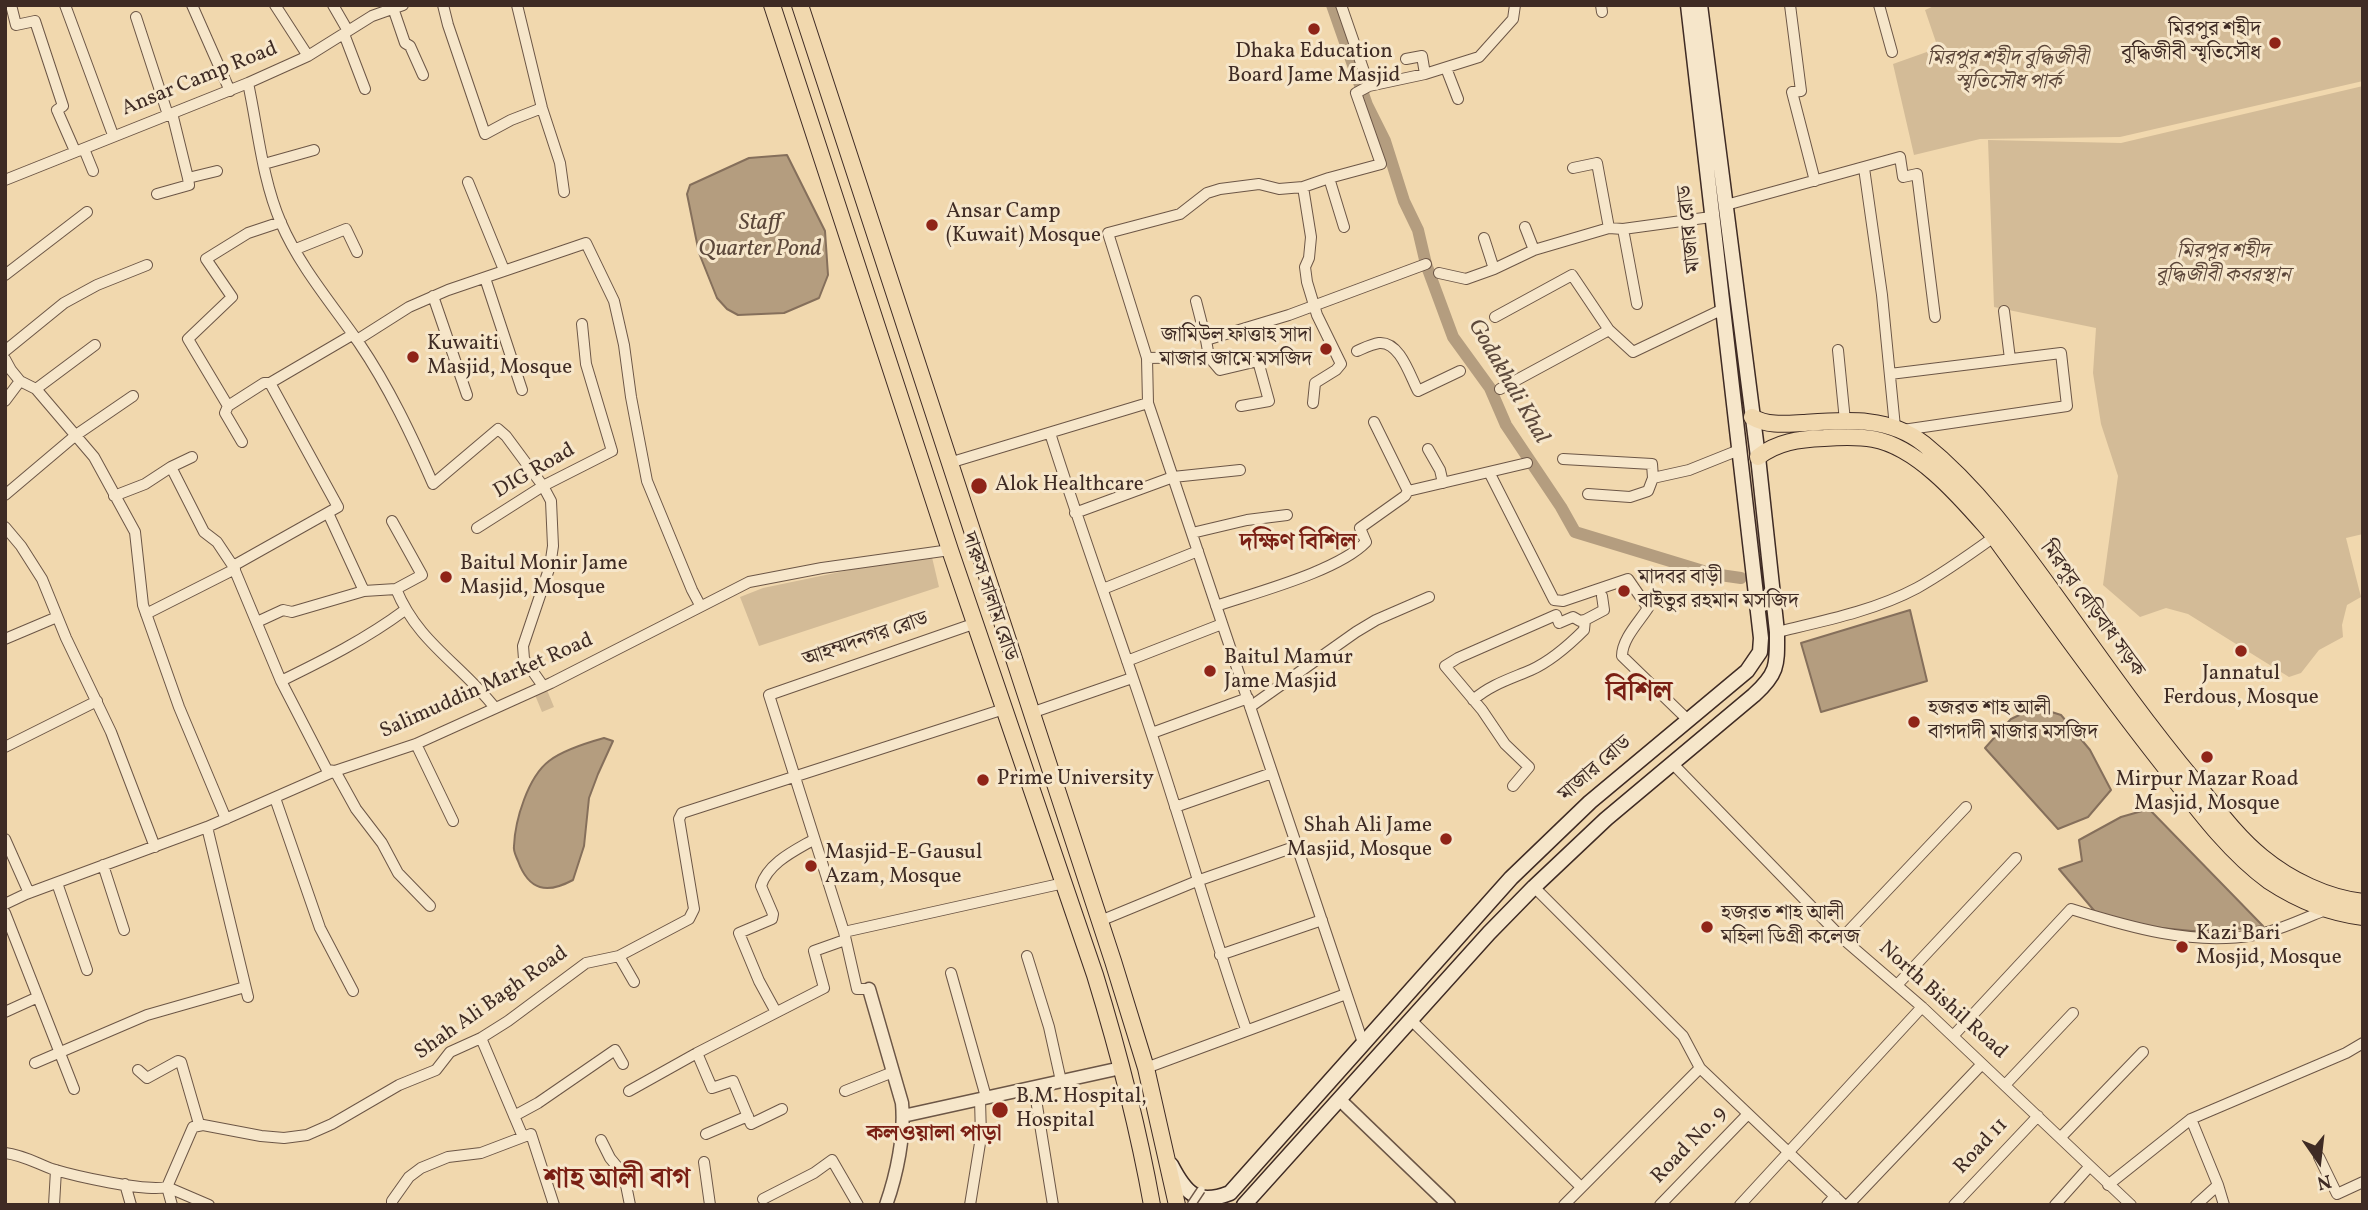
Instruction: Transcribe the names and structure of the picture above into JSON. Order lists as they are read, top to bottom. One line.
{"streets":{"main road":["মাজার রোড","দারুস সালাম রোড","মিরপুর বেড়িবাধ সড়ক"],"street":["Ansar Camp Road","DIG Road","আহম্মদনগর রোড","Salimuddin Market Road","North Bishil Road","Shah Ali Bagh Road","Road No. 9","Road 11"]},"crossings":[["মাজার রোড","মিরপুর বেড়িবাধ সড়ক"],["মাজার রোড","North Bishil Road"],["দারুস সালাম রোড","আহম্মদনগর রোড"],["দারুস সালাম রোড","Salimuddin Market Road"],["দারুস সালাম রোড","Shah Ali Bagh Road"],["আহম্মদনগর রোড","Shah Ali Bagh Road"],["North Bishil Road","Road 11"]],"districts":["দক্ষিণ বিশিল","বিশিল","কলওয়ালা পাড়া","শাহ আলী বাগ"],"water":["Staff Quarter Pond","Godakhali Khal"],"parks":["মিরপুর শহীদ বুদ্ধিজীবী স্মৃতিসৌধ পার্ক","মিরপুর শহীদ বুদ্ধিজীবী কবরস্থান"],"places":["Dhaka Education Board Jame Masjid","মিরপুর শহীদ বুদ্ধিজীবী স্মৃতিসৌধ","Ansar Camp (Kuwait) Mosque","জামিউল ফাত্তাহ সাদা মাজার জামে মসজিদ","Kuwaiti Masjid, Mosque","Alok Healthcare","Baitul Monir Jame Masjid, Mosque","মাদবর বাড়ী বাইতুর রহমান মসজিদ","Jannatul Ferdous, Mosque","Baitul Mamur Jame Masjid","হজরত শাহ আলী বাগদাদী মাজার মসজিদ","Mirpur Mazar Road Masjid, Mosque","Prime University","Shah Ali Jame Masjid, Mosque","Masjid-E-Gausul Azam, Mosque","হজরত শাহ আলী মহিলা ডিগ্রী কলেজ","Kazi Bari Mosjid, Mosque","B.M. Hospital, Hospital"],"north":"bottom"}
